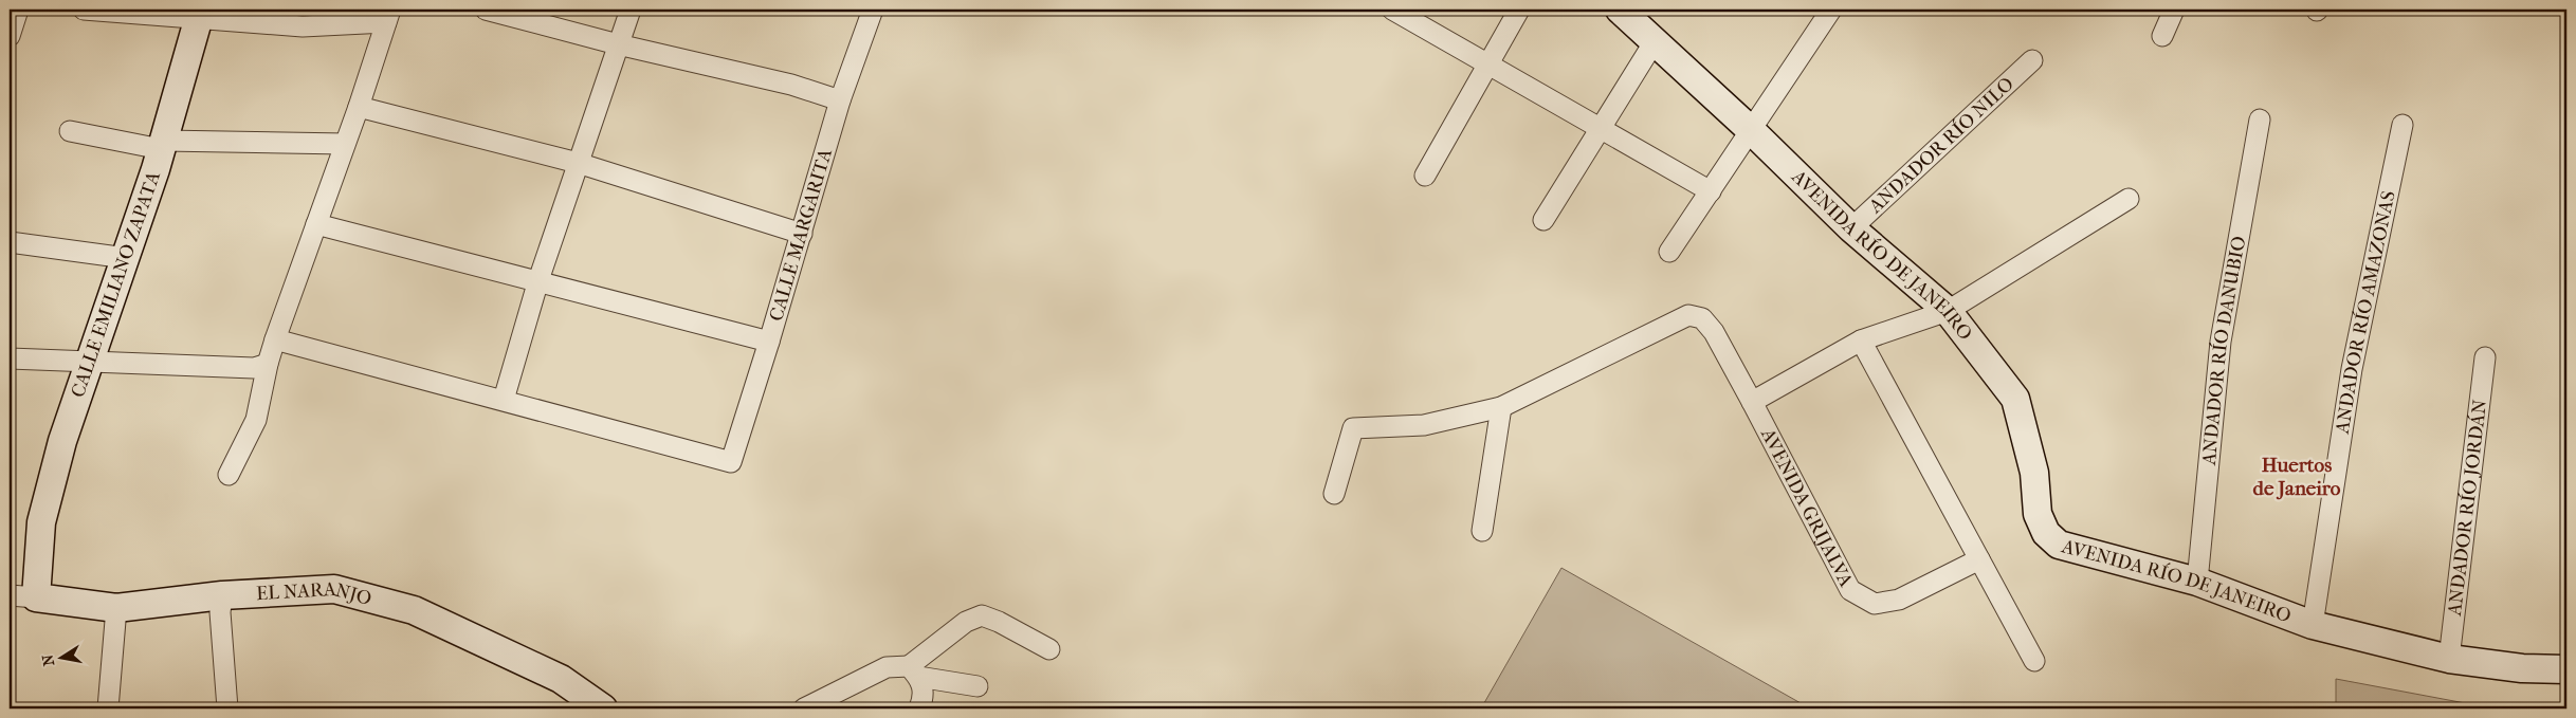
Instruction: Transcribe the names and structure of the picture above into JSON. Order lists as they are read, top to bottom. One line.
{"streets":{"street":["ANDADOR RÍO NILO","CALLE MARGARITA","AVENIDA RÍO DE JANEIRO","CALLE EMILIANO ZAPATA","ANDADOR RÍO AMAZONAS","ANDADOR RÍO DANUBIO","AVENIDA GRIJALVA","ANDADOR RÍO JORDÁN","EL NARANJO"]},"crossings":[["ANDADOR RÍO NILO","AVENIDA RÍO DE JANEIRO"],["AVENIDA RÍO DE JANEIRO","ANDADOR RÍO AMAZONAS"],["AVENIDA RÍO DE JANEIRO","ANDADOR RÍO DANUBIO"],["AVENIDA RÍO DE JANEIRO","ANDADOR RÍO JORDÁN"],["CALLE EMILIANO ZAPATA","EL NARANJO"]],"districts":["Huertos de Janeiro"],"north":"left"}
